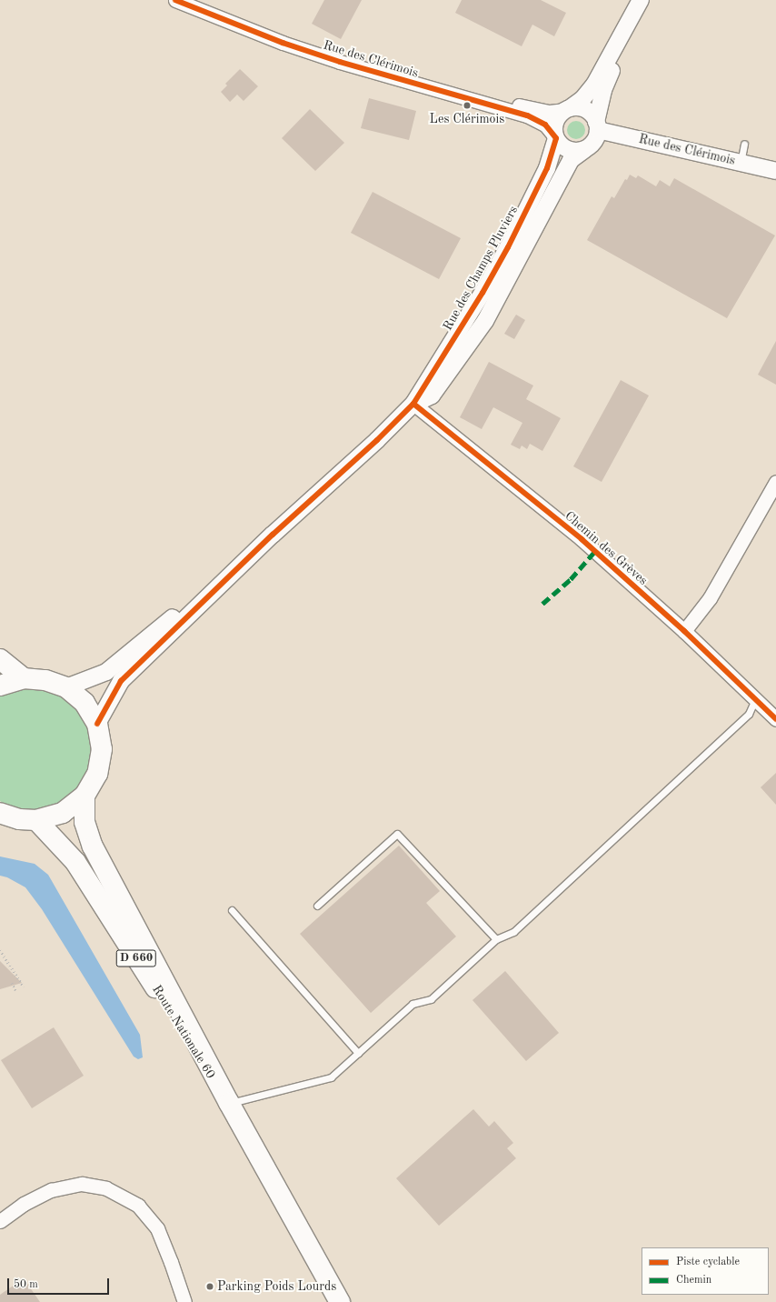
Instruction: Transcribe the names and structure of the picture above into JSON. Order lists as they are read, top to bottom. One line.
{"streets":{"main road":["D 660","Route Nationale 60"],"street":["Rue des Clérimois","Rue des Champs Pluviers","Chemin des Grèves"]},"crossings":[["Rue des Clérimois","Rue des Champs Pluviers"],["Rue des Champs Pluviers","Chemin des Grèves"]],"places":["Les Clérimois","Parking Poids Lourds"],"legend":["Piste cyclable","Chemin"],"scale_bar":"50 m"}
